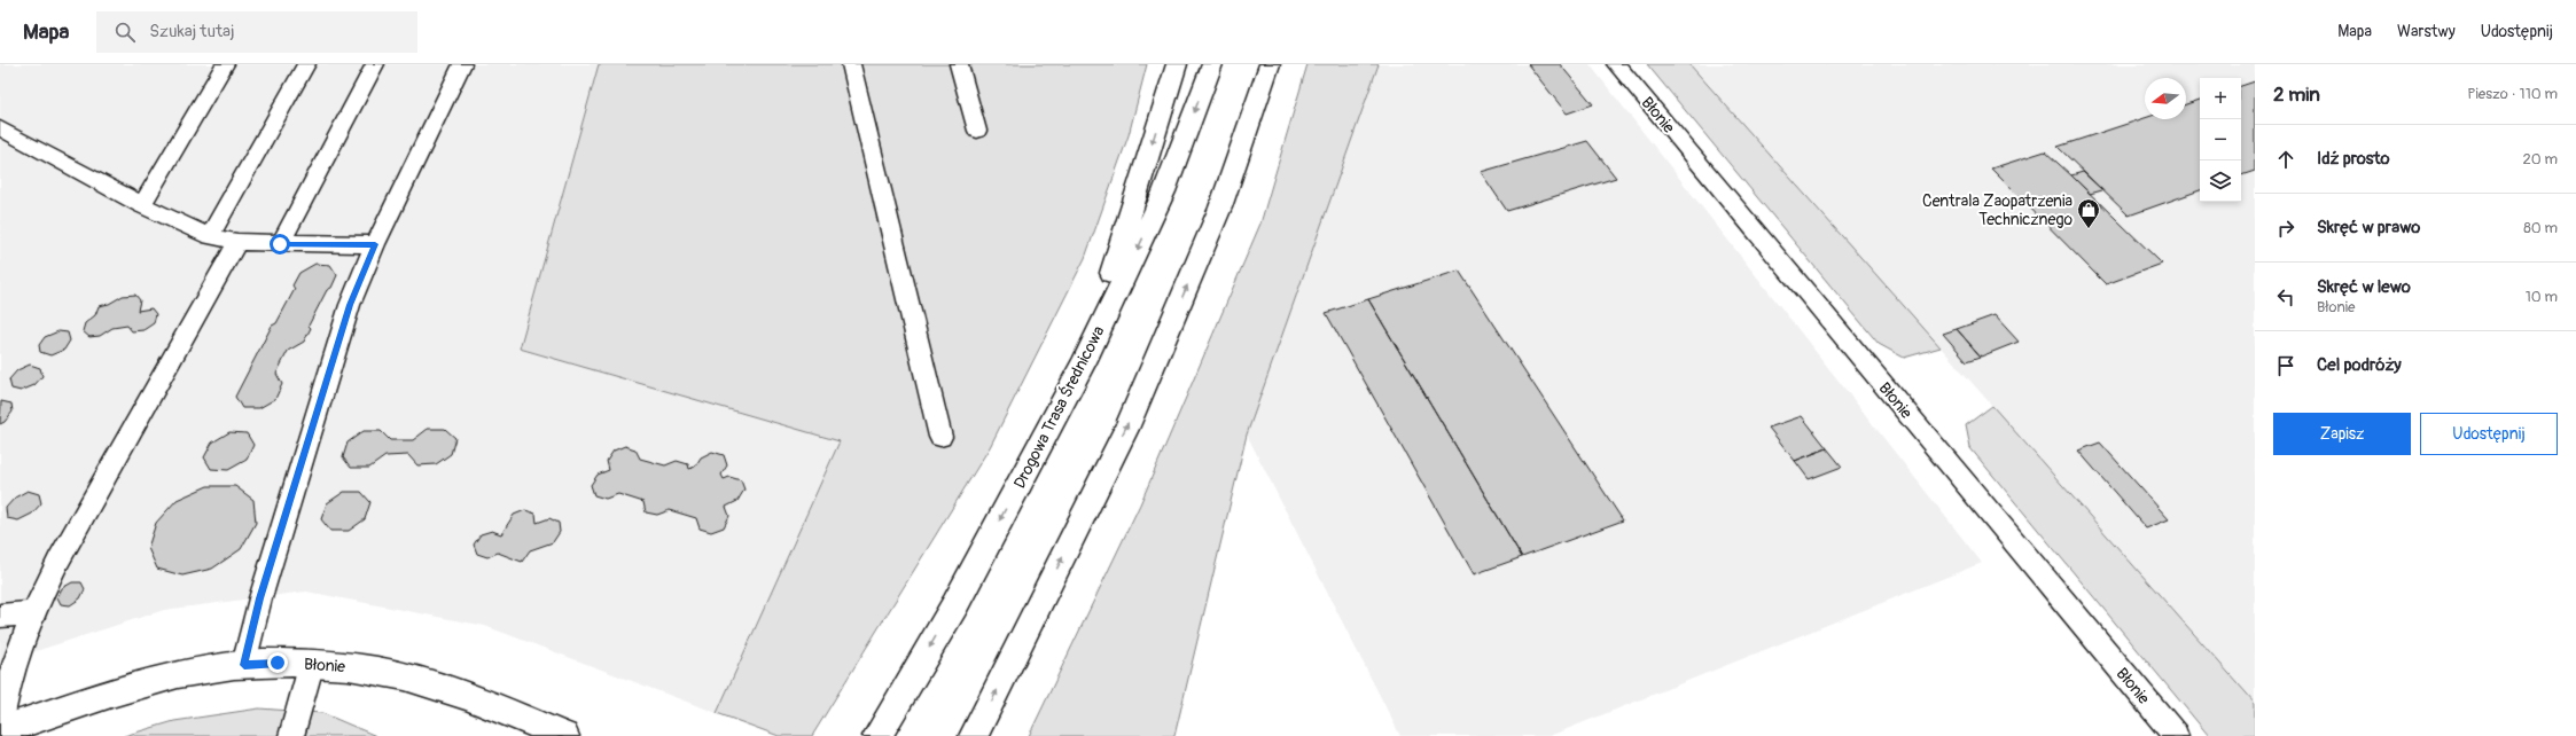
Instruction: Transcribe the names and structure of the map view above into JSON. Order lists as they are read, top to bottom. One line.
{"streets":{"main road":["Błonie","Drogowa Trasa Średnicowa"]},"places":{"shop":["Centrala Zaopatrzenia Technicznego"]},"north":"left","page":{"header":"Mapa","search":"Szukaj tutaj","nav":["Mapa","Warstwy","Udostępnij"],"heading":["2 min","Pieszo · 110 m"],"map_buttons":["+","−"],"list":[["Idź prosto","20 m"],["Skręć w prawo","80 m"],["Skręć w lewo","Błonie","10 m"],"Cel podróży"],"buttons":["Zapisz","Udostępnij"]}}
